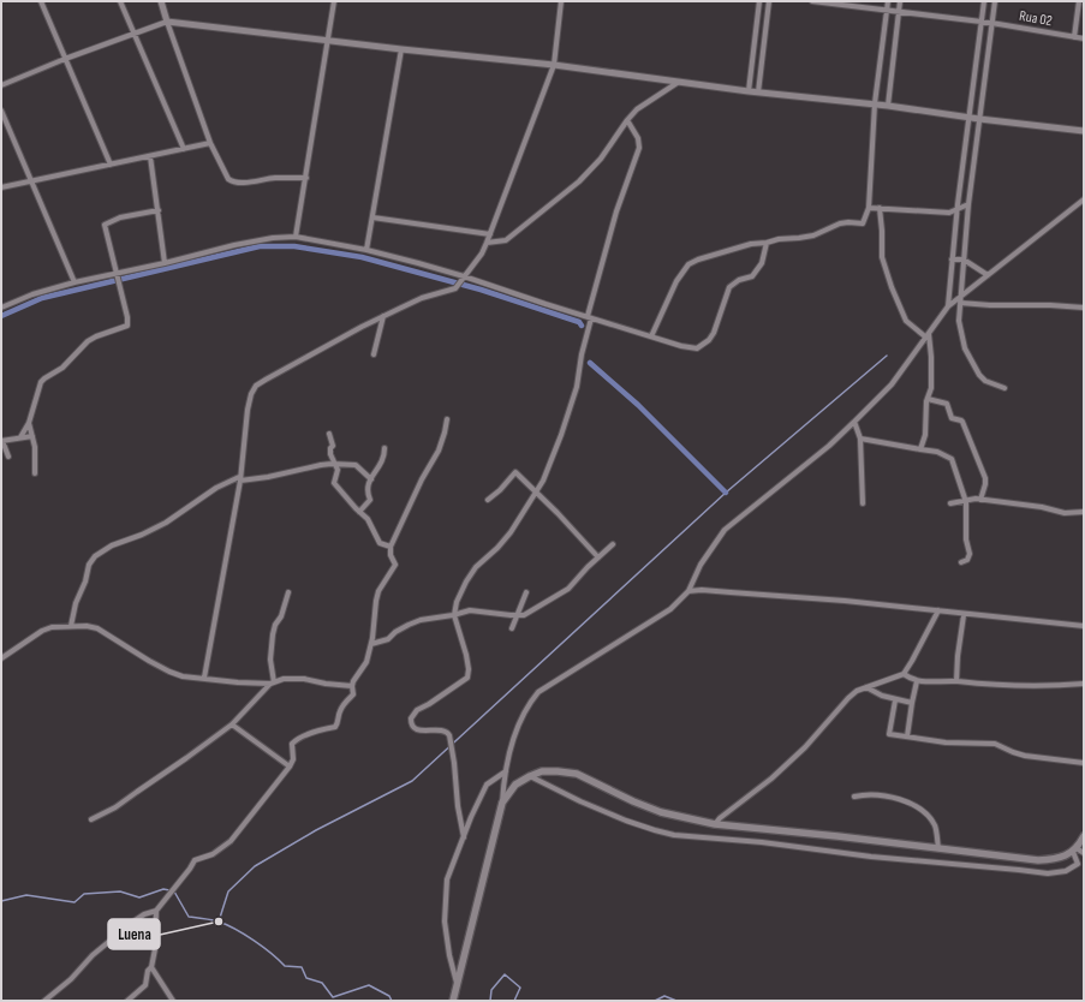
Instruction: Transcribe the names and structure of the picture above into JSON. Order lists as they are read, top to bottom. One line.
{"streets":{"street":["Rua 02"]},"places":["Luena"]}
